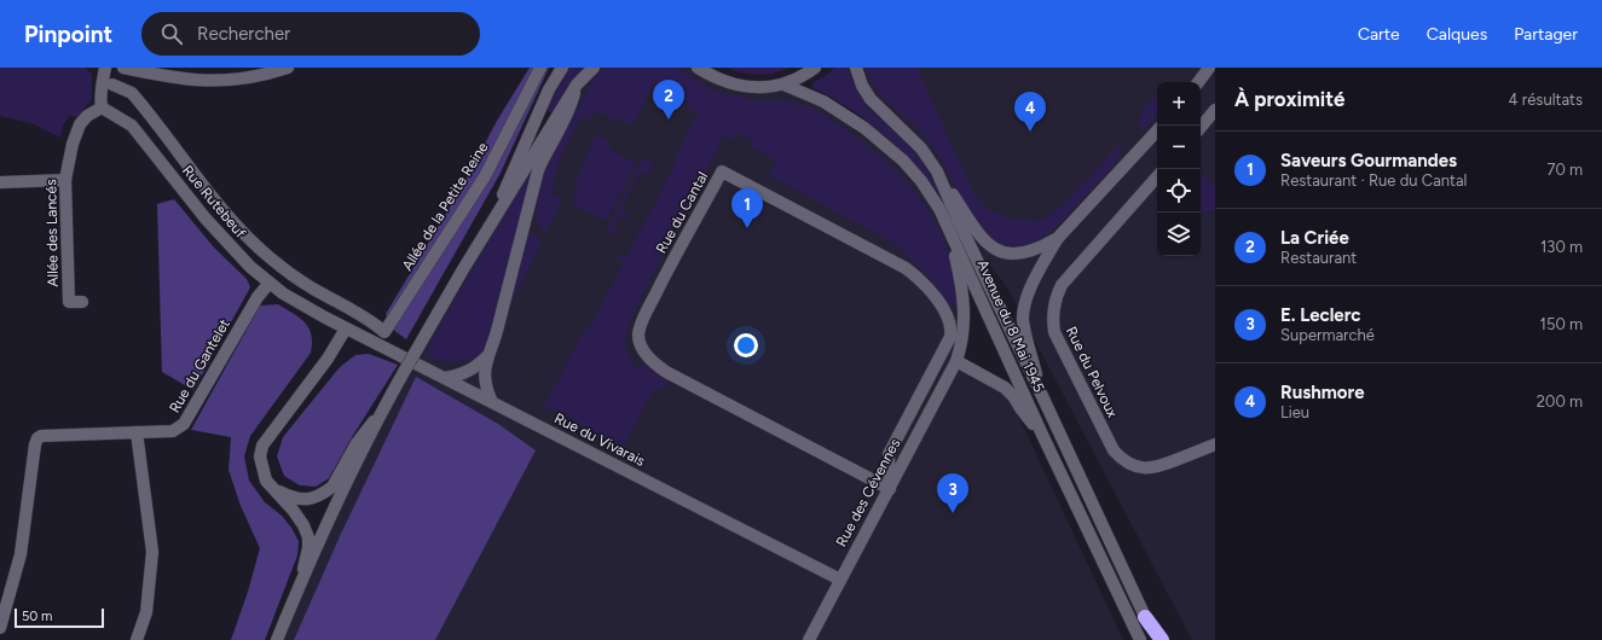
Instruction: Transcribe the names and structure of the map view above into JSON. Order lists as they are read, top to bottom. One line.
{"streets":{"street":["Rue Rutebeuf","Allée de la Petite Reine","Rue du Cantal","Allée des Lancés","Avenue du 8 Mai 1945","Rue du Gantelet","Rue du Pelvoux","Rue du Vivarais","Rue des Cévennes"]},"crossings":[["Rue Rutebeuf","Allée des Lancés"],["Rue Rutebeuf","Rue du Gantelet"],["Rue Rutebeuf","Rue du Vivarais"],["Rue du Cantal","Rue des Cévennes"],["Avenue du 8 Mai 1945","Rue des Cévennes"],["Rue du Vivarais","Rue des Cévennes"]],"scale_bar":"50 m","page":{"header":"Pinpoint","search":"Rechercher","nav":["Carte","Calques","Partager"],"heading":["À proximité","4 résultats"],"pins":["2","4","1","3"],"map_buttons":["+","−"],"list":[{"mark":"1","name":"Saveurs Gourmandes","note":"Restaurant · Rue du Cantal","value":"70 m"},{"mark":"2","name":"La Criée","note":"Restaurant","value":"130 m"},{"mark":"3","name":"E. Leclerc","note":"Supermarché","value":"150 m"},{"mark":"4","name":"Rushmore","note":"Lieu","value":"200 m"}],"scale":"50 m"}}
